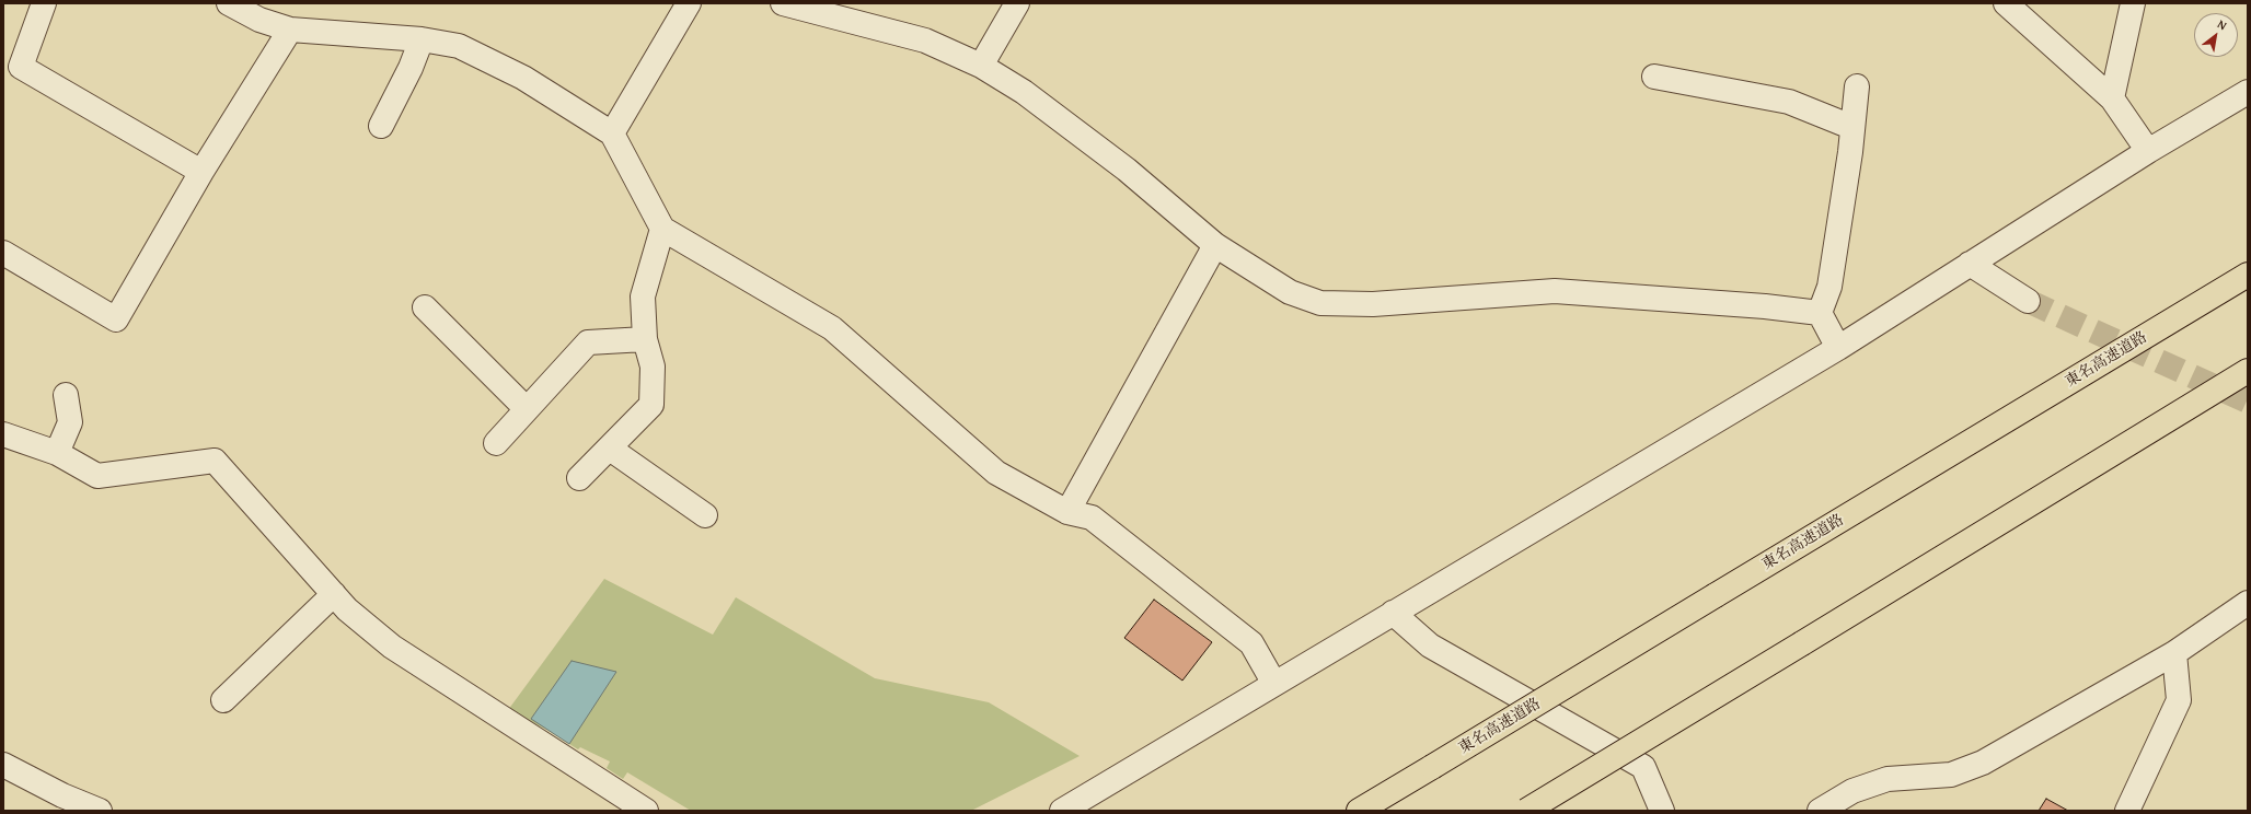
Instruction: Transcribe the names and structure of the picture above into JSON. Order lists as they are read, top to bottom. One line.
{"streets":{"highway":["東名高速道路"]},"north":"top right"}
